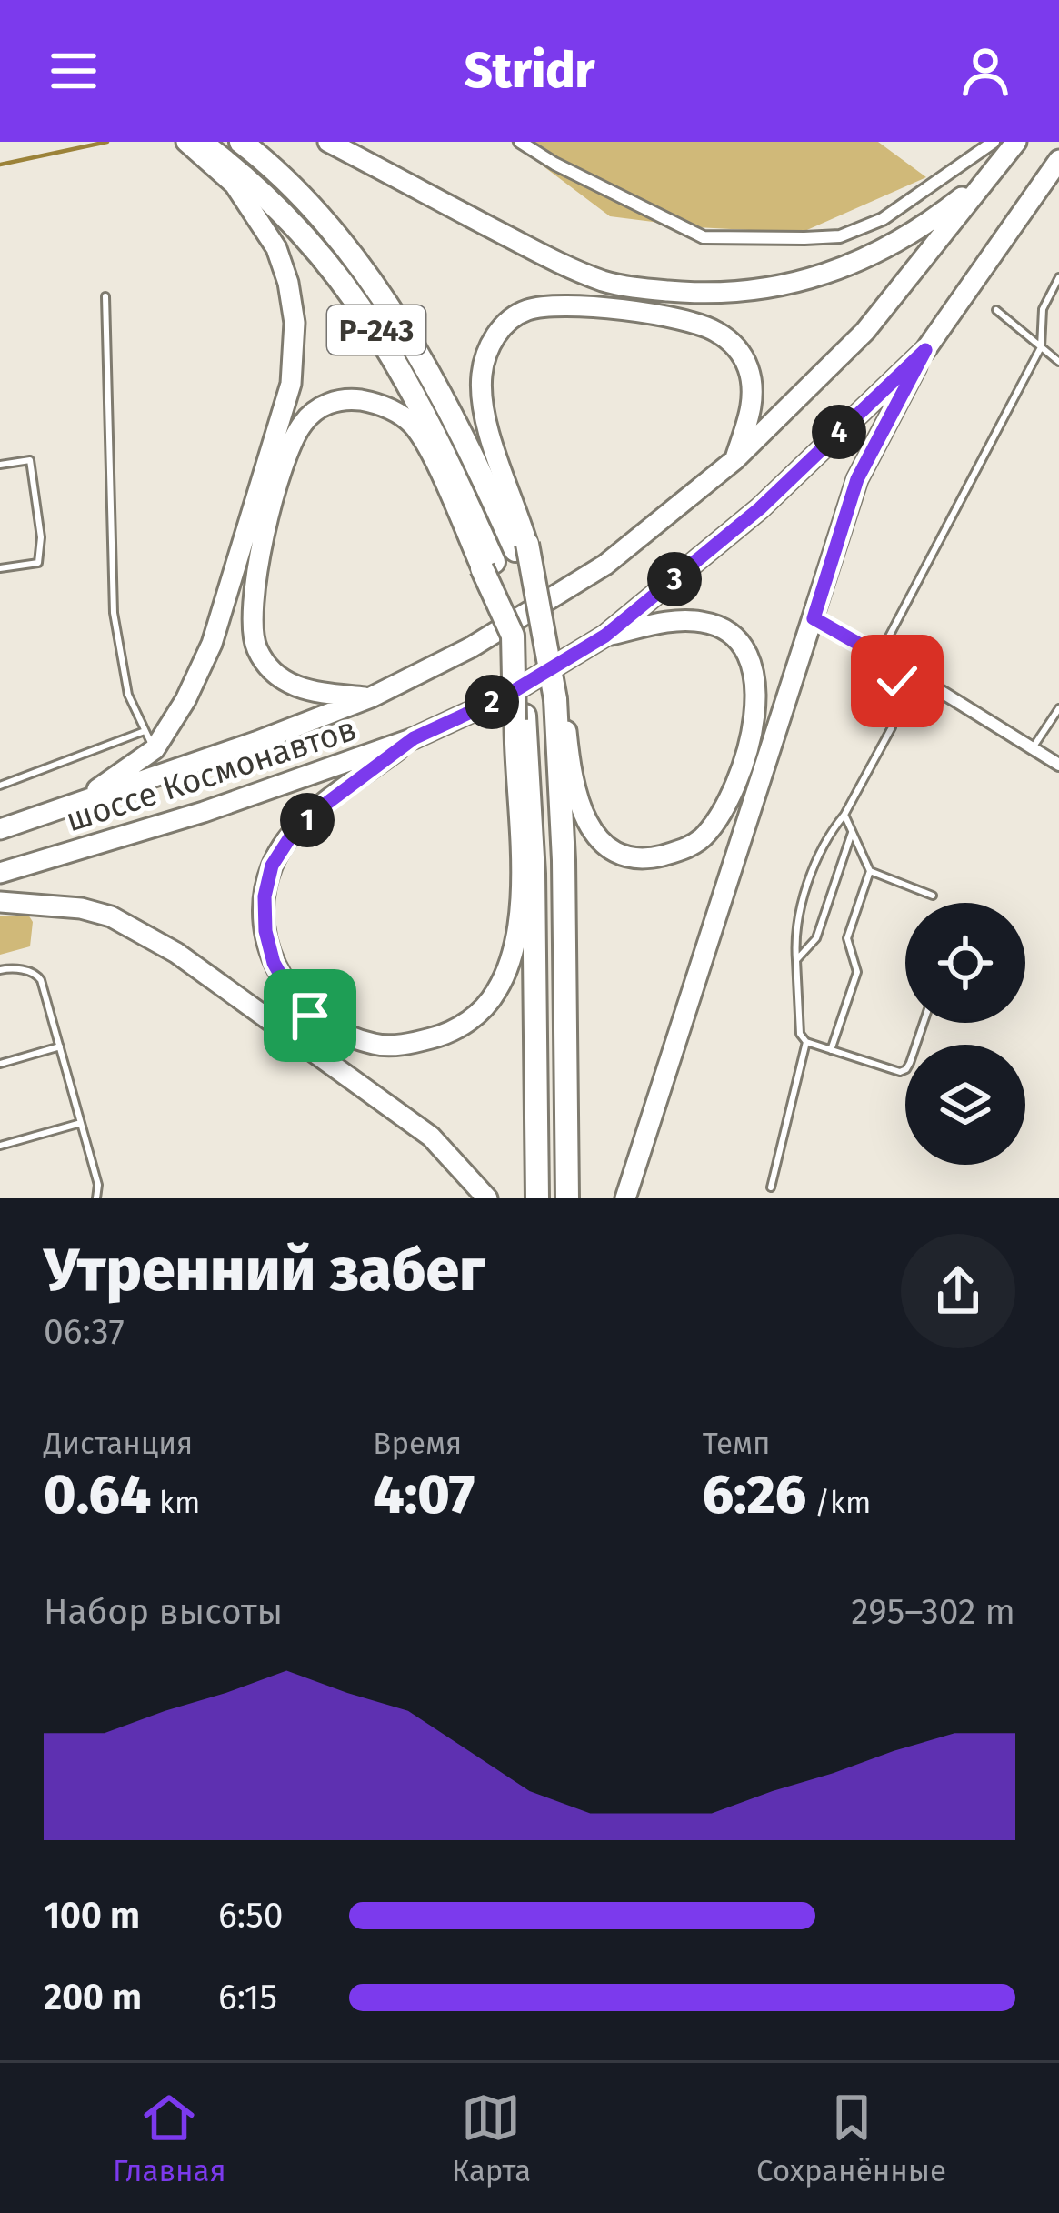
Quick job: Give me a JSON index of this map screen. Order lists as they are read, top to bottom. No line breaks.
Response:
{"streets":{"highway":["Р-243"],"main road":["шоссе Космонавтов"]},"page":{"header":"Stridr","pins":["4","3","2","1"],"heading":["Утренний забег","06:37"],"stats":[["Дистанция","0.64 km"],["Время","4:07"],["Темп","6:26 /km"]],"chart":["Набор высоты","295–302 m"],"list":[{"name":"100 m","note":"6:50"},{"name":"200 m","note":"6:15"}],"tabs":["Главная","Карта","Сохранённые"]}}
